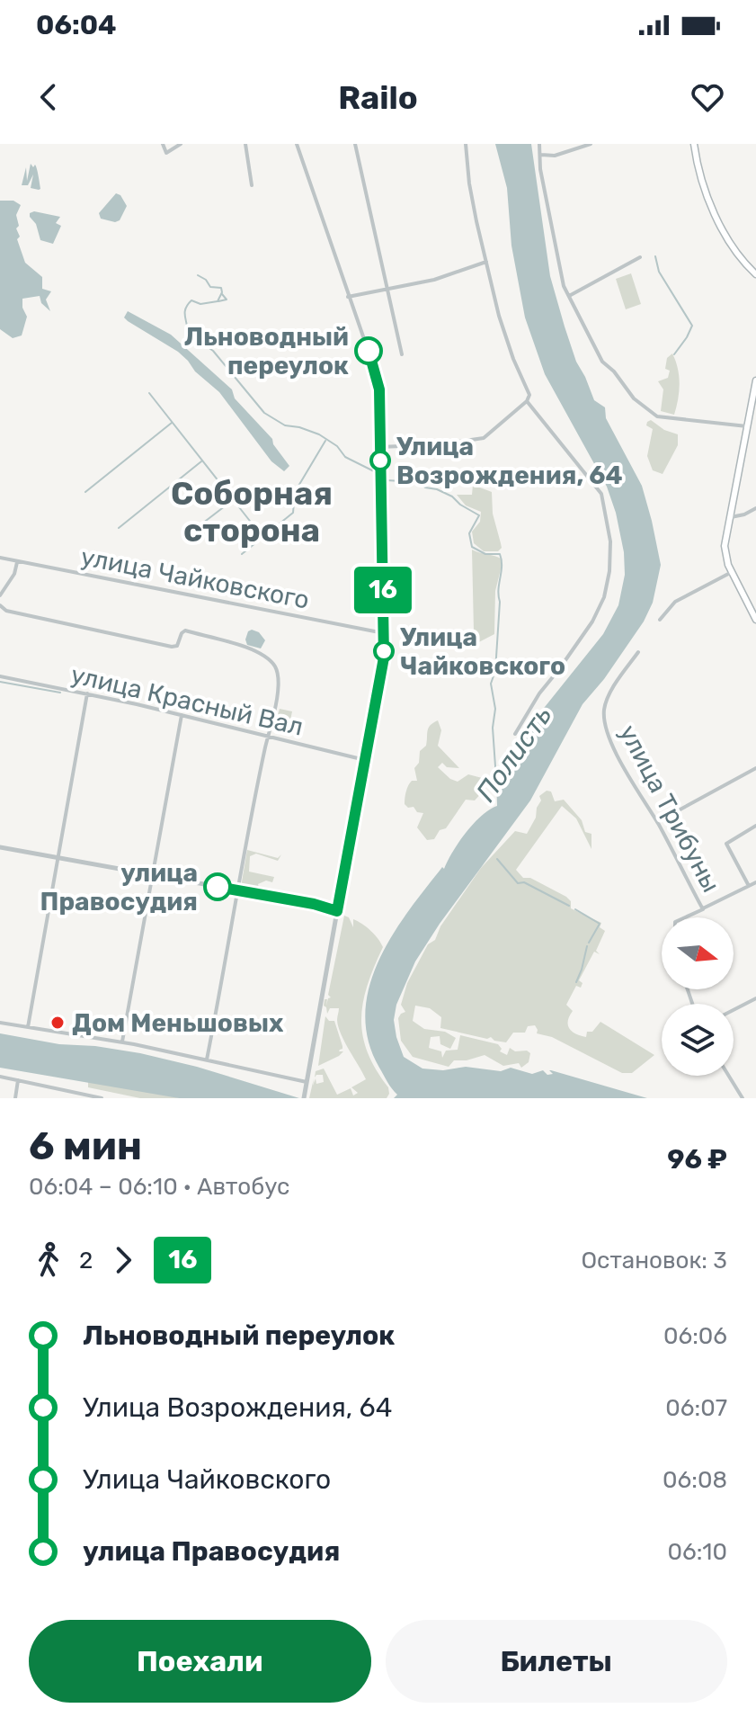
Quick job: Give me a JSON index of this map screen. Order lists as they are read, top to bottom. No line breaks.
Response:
{"streets":{"street":["улица Чайковского","улица Красный Вал","улица Трибуны"]},"districts":["Соборная сторона"],"water":["Полисть"],"places":["Льноводный переулок","Улица Возрождения, 64","Улица Чайковского","улица Правосудия","Дом Меньшовых"],"lines":["bus line 16"],"north":"right","page":{"status":"06:04","header":"Railo","on_map":"16","heading":["6 мин","06:04 – 06:10 · Автобус","96 ₽"],"legs":["2","16","Остановок: 3"],"list":[{"name":"Льноводный переулок","value":"06:06"},{"name":"Улица Возрождения, 64","value":"06:07"},{"name":"Улица Чайковского","value":"06:08"},{"name":"улица Правосудия","value":"06:10"}],"buttons":["Поехали","Билеты"]}}
